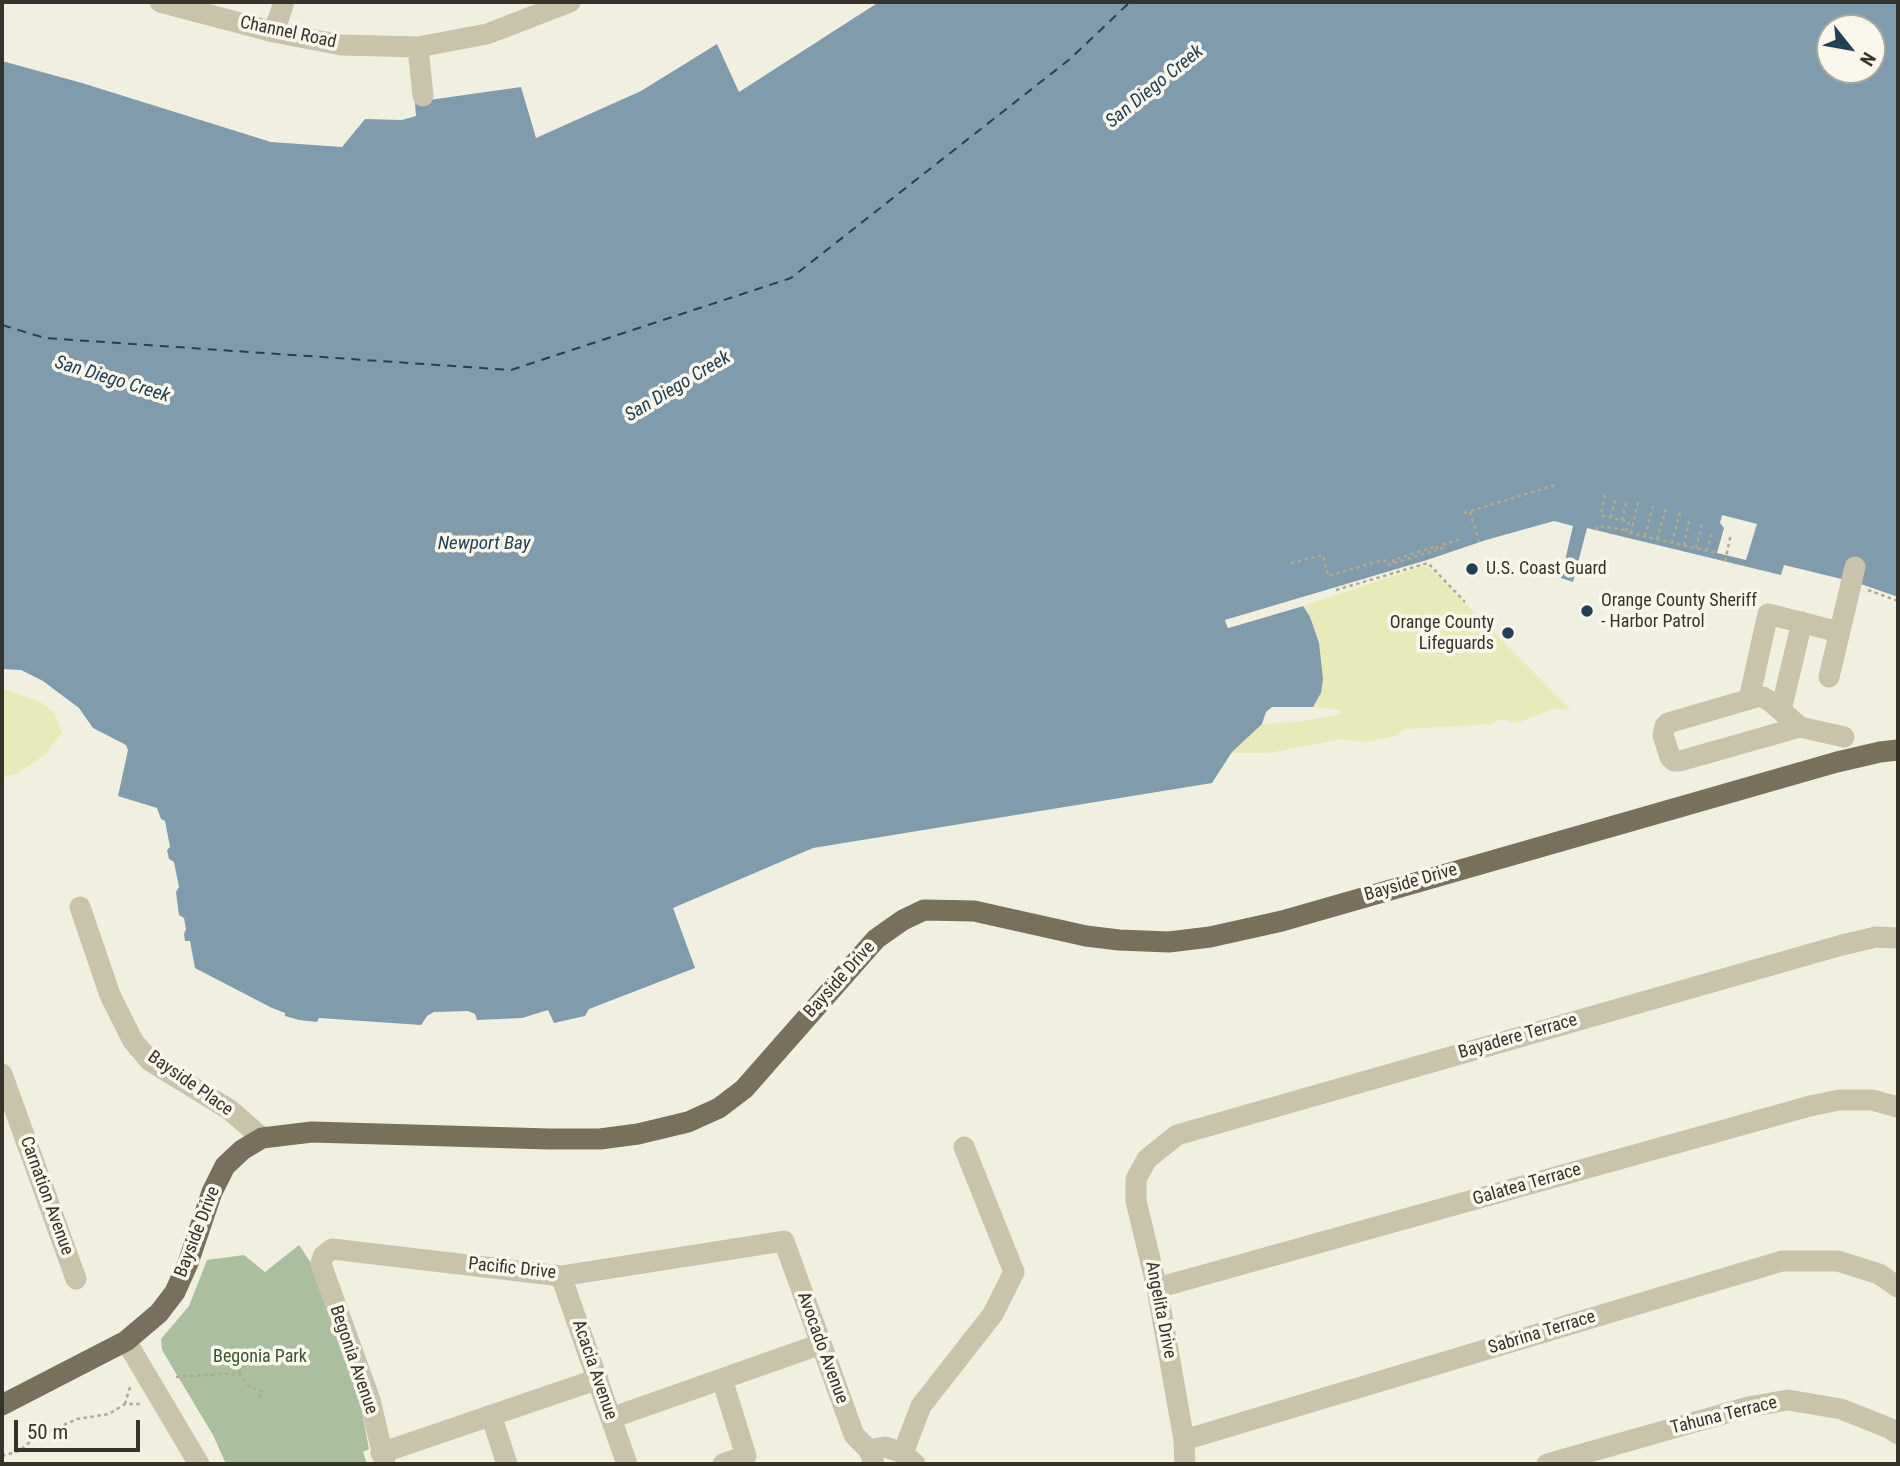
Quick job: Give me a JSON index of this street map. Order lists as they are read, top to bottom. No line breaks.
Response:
{"streets":{"main road":["Bayside Drive"],"street":["Channel Road","Bayadere Terrace","Bayside Place","Galatea Terrace","Carnation Avenue","Pacific Drive","Angelita Drive","Sabrina Terrace","Avocado Avenue","Begonia Avenue","Acacia Avenue","Tahuna Terrace"]},"crossings":[["Bayside Drive","Bayside Place"],["Bayadere Terrace","Angelita Drive"],["Galatea Terrace","Angelita Drive"],["Pacific Drive","Avocado Avenue"],["Pacific Drive","Begonia Avenue"],["Pacific Drive","Acacia Avenue"],["Angelita Drive","Sabrina Terrace"]],"water":["San Diego Creek","Newport Bay"],"parks":["Begonia Park"],"places":["U.S. Coast Guard","Orange County Sheriff - Harbor Patrol","Orange County Lifeguards"],"scale_bar":"50 m","north":"bottom right"}
